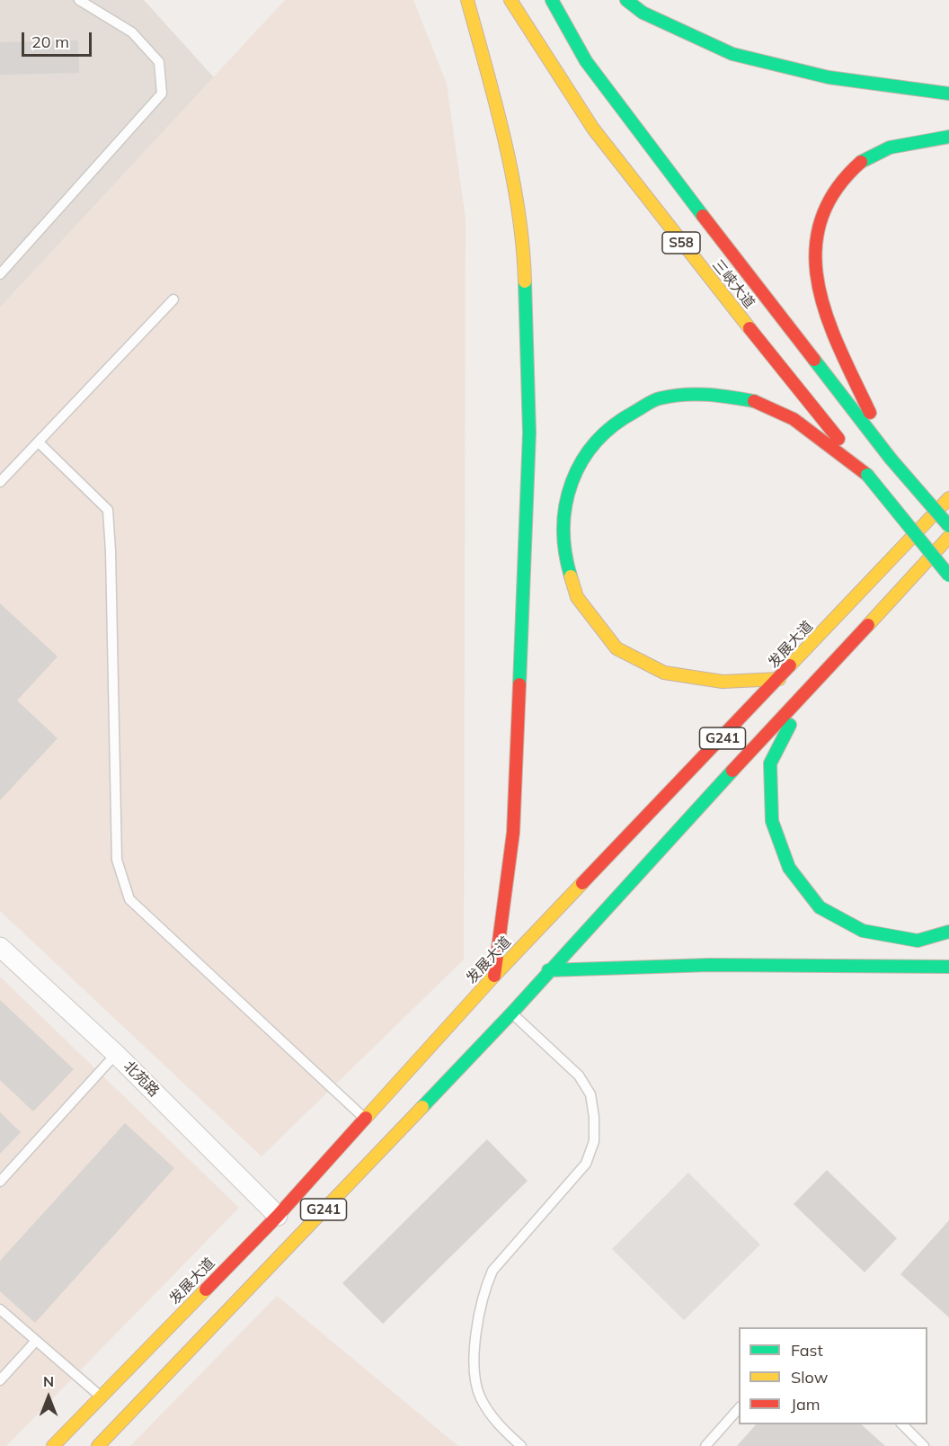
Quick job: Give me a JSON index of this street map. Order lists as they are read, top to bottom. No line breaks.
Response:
{"streets":{"highway":["S58","三峡大道","发展大道","G241"],"street":["北苑路"]},"crossings":[["发展大道","北苑路"]],"legend":["Fast","Slow","Jam"],"scale_bar":"20 m","north":"top"}
